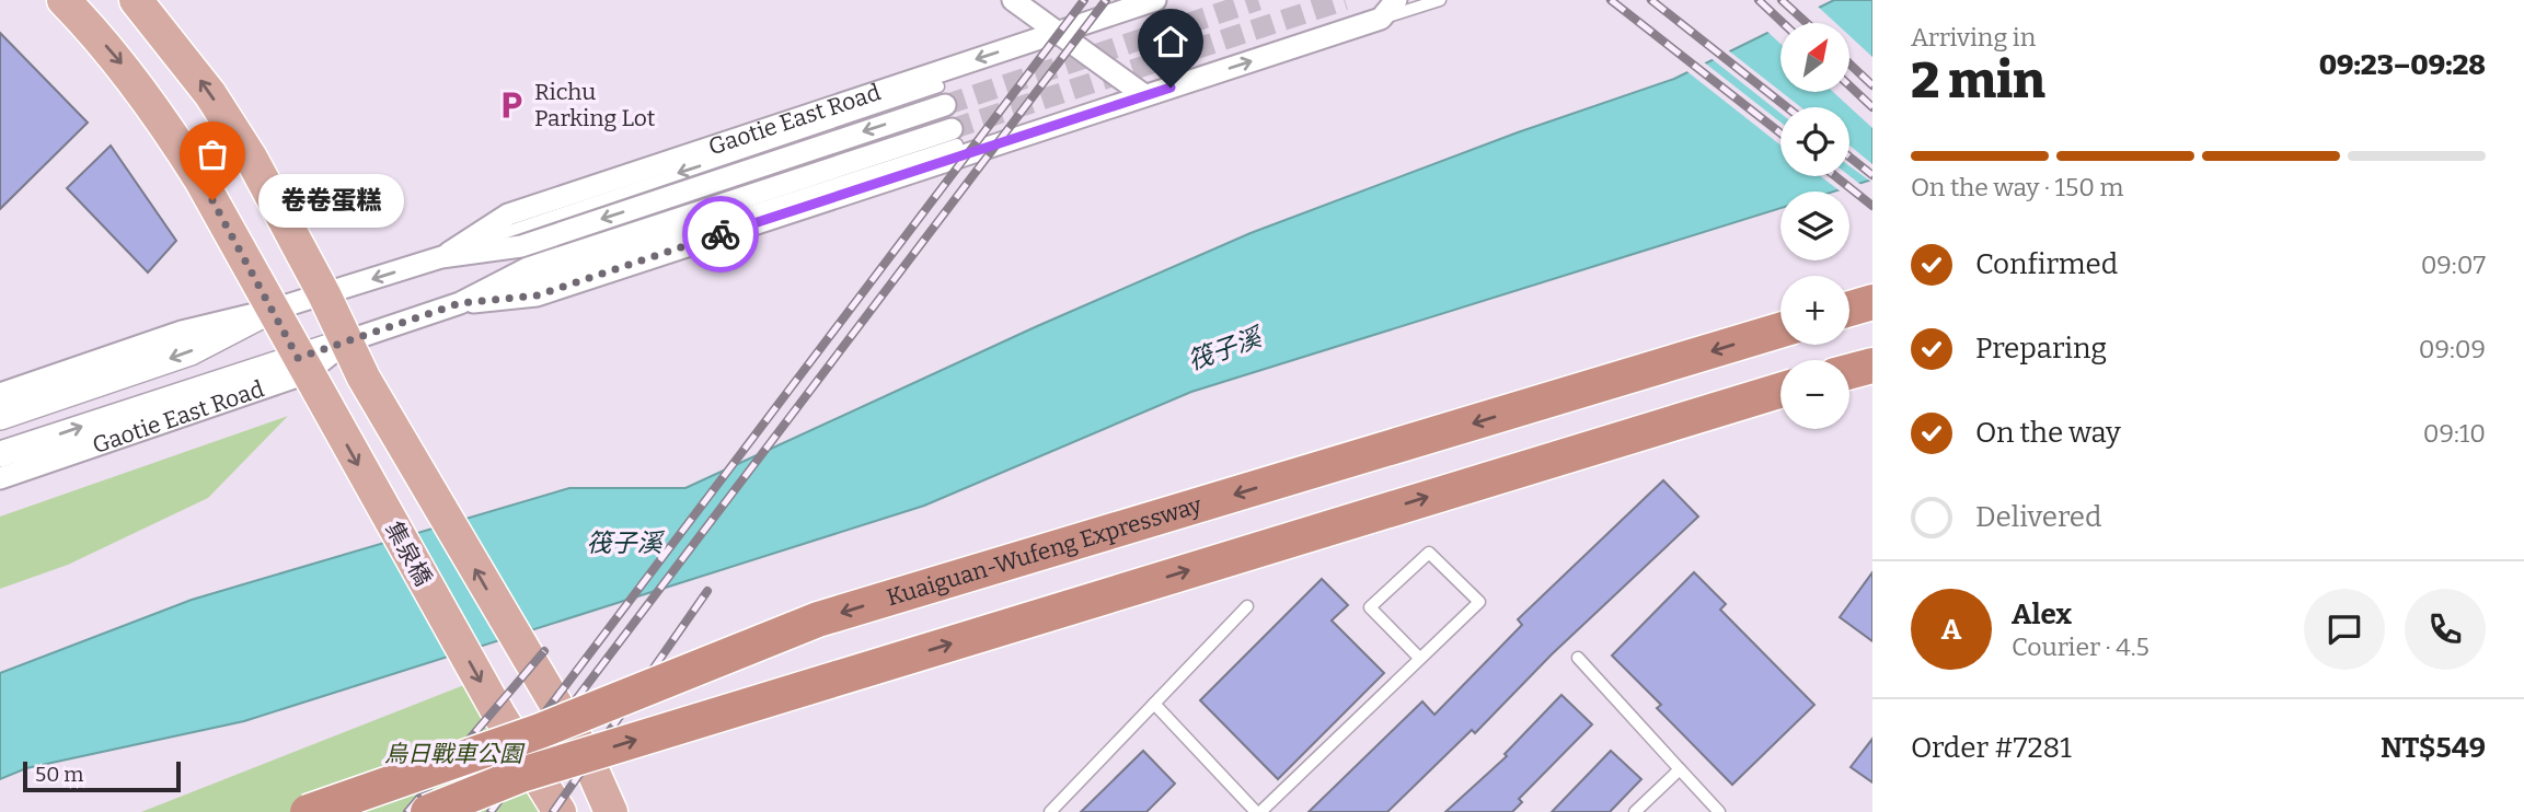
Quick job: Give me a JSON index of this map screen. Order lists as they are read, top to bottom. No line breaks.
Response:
{"streets":{"highway":["Kuaiguan-Wufeng Expressway"],"main road":["集泉橋"],"street":["Gaotie East Road"]},"crossings":[["Gaotie East Road","集泉橋"]],"water":["筏子溪"],"parks":["烏日戰車公園"],"places":{"parking":["Richu Parking Lot"],"other":["卷卷蛋糕"]},"scale_bar":"50 m","north":"top right","page":{"heading":["2 min","Arriving in","09:23–09:28"],"panel":["Alex","Courier · 4.5","Order #7281","NT$549"],"map_buttons":["+","−"],"bar":"On the way · 150 m","bubble":"卷卷蛋糕","list":[["Confirmed","09:07"],["Preparing","09:09"],["On the way","09:10"],"Delivered"],"round":"A","scale":"50 m"}}
